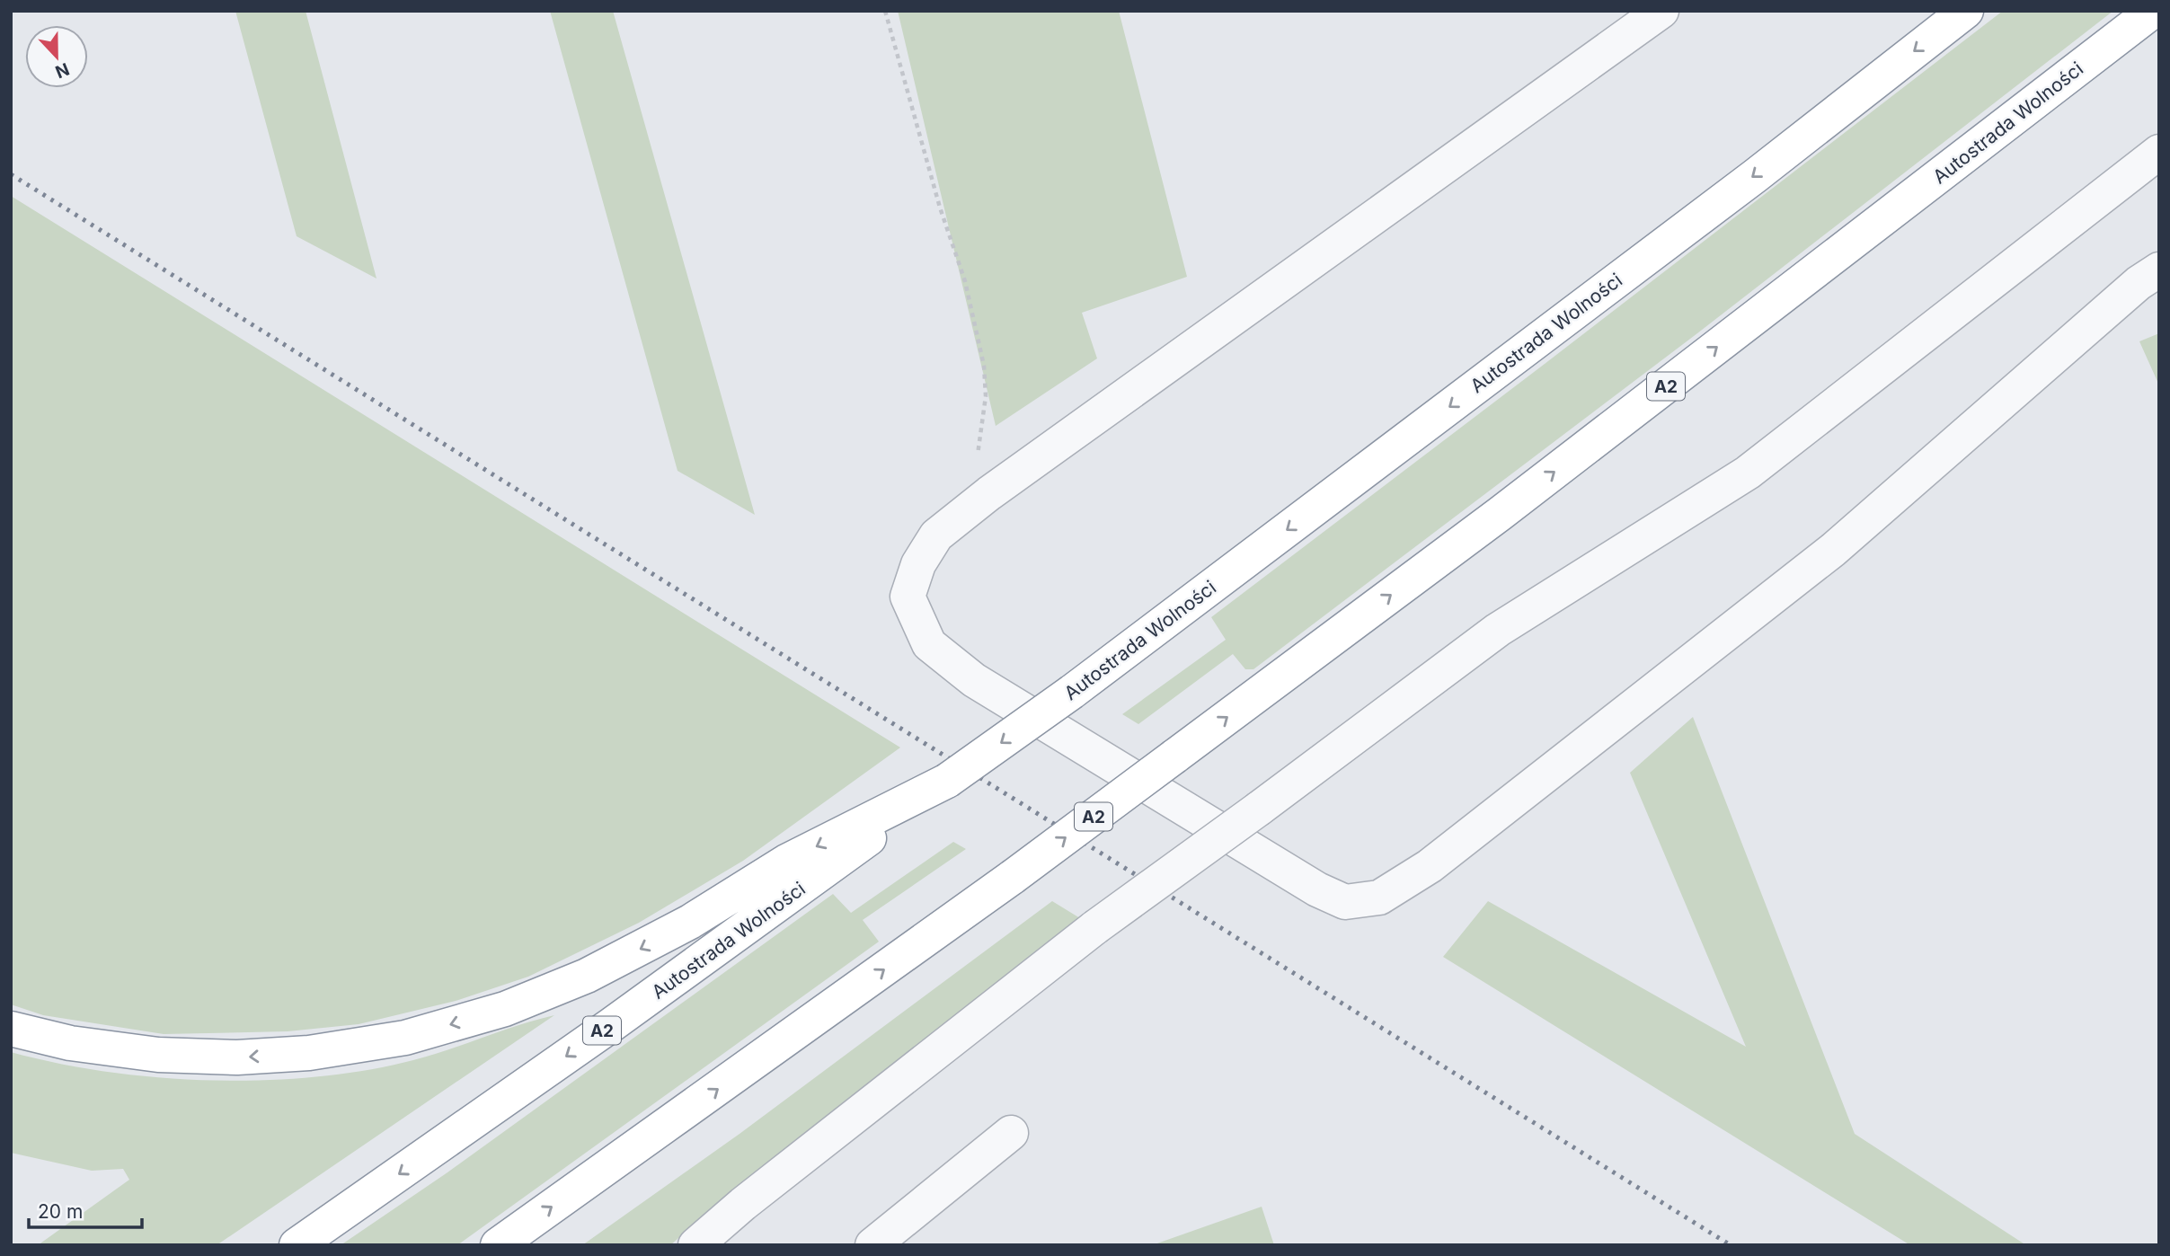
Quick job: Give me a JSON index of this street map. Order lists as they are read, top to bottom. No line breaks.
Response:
{"streets":{"highway":["Autostrada Wolności","A2"]},"scale_bar":"20 m","north":"bottom"}
